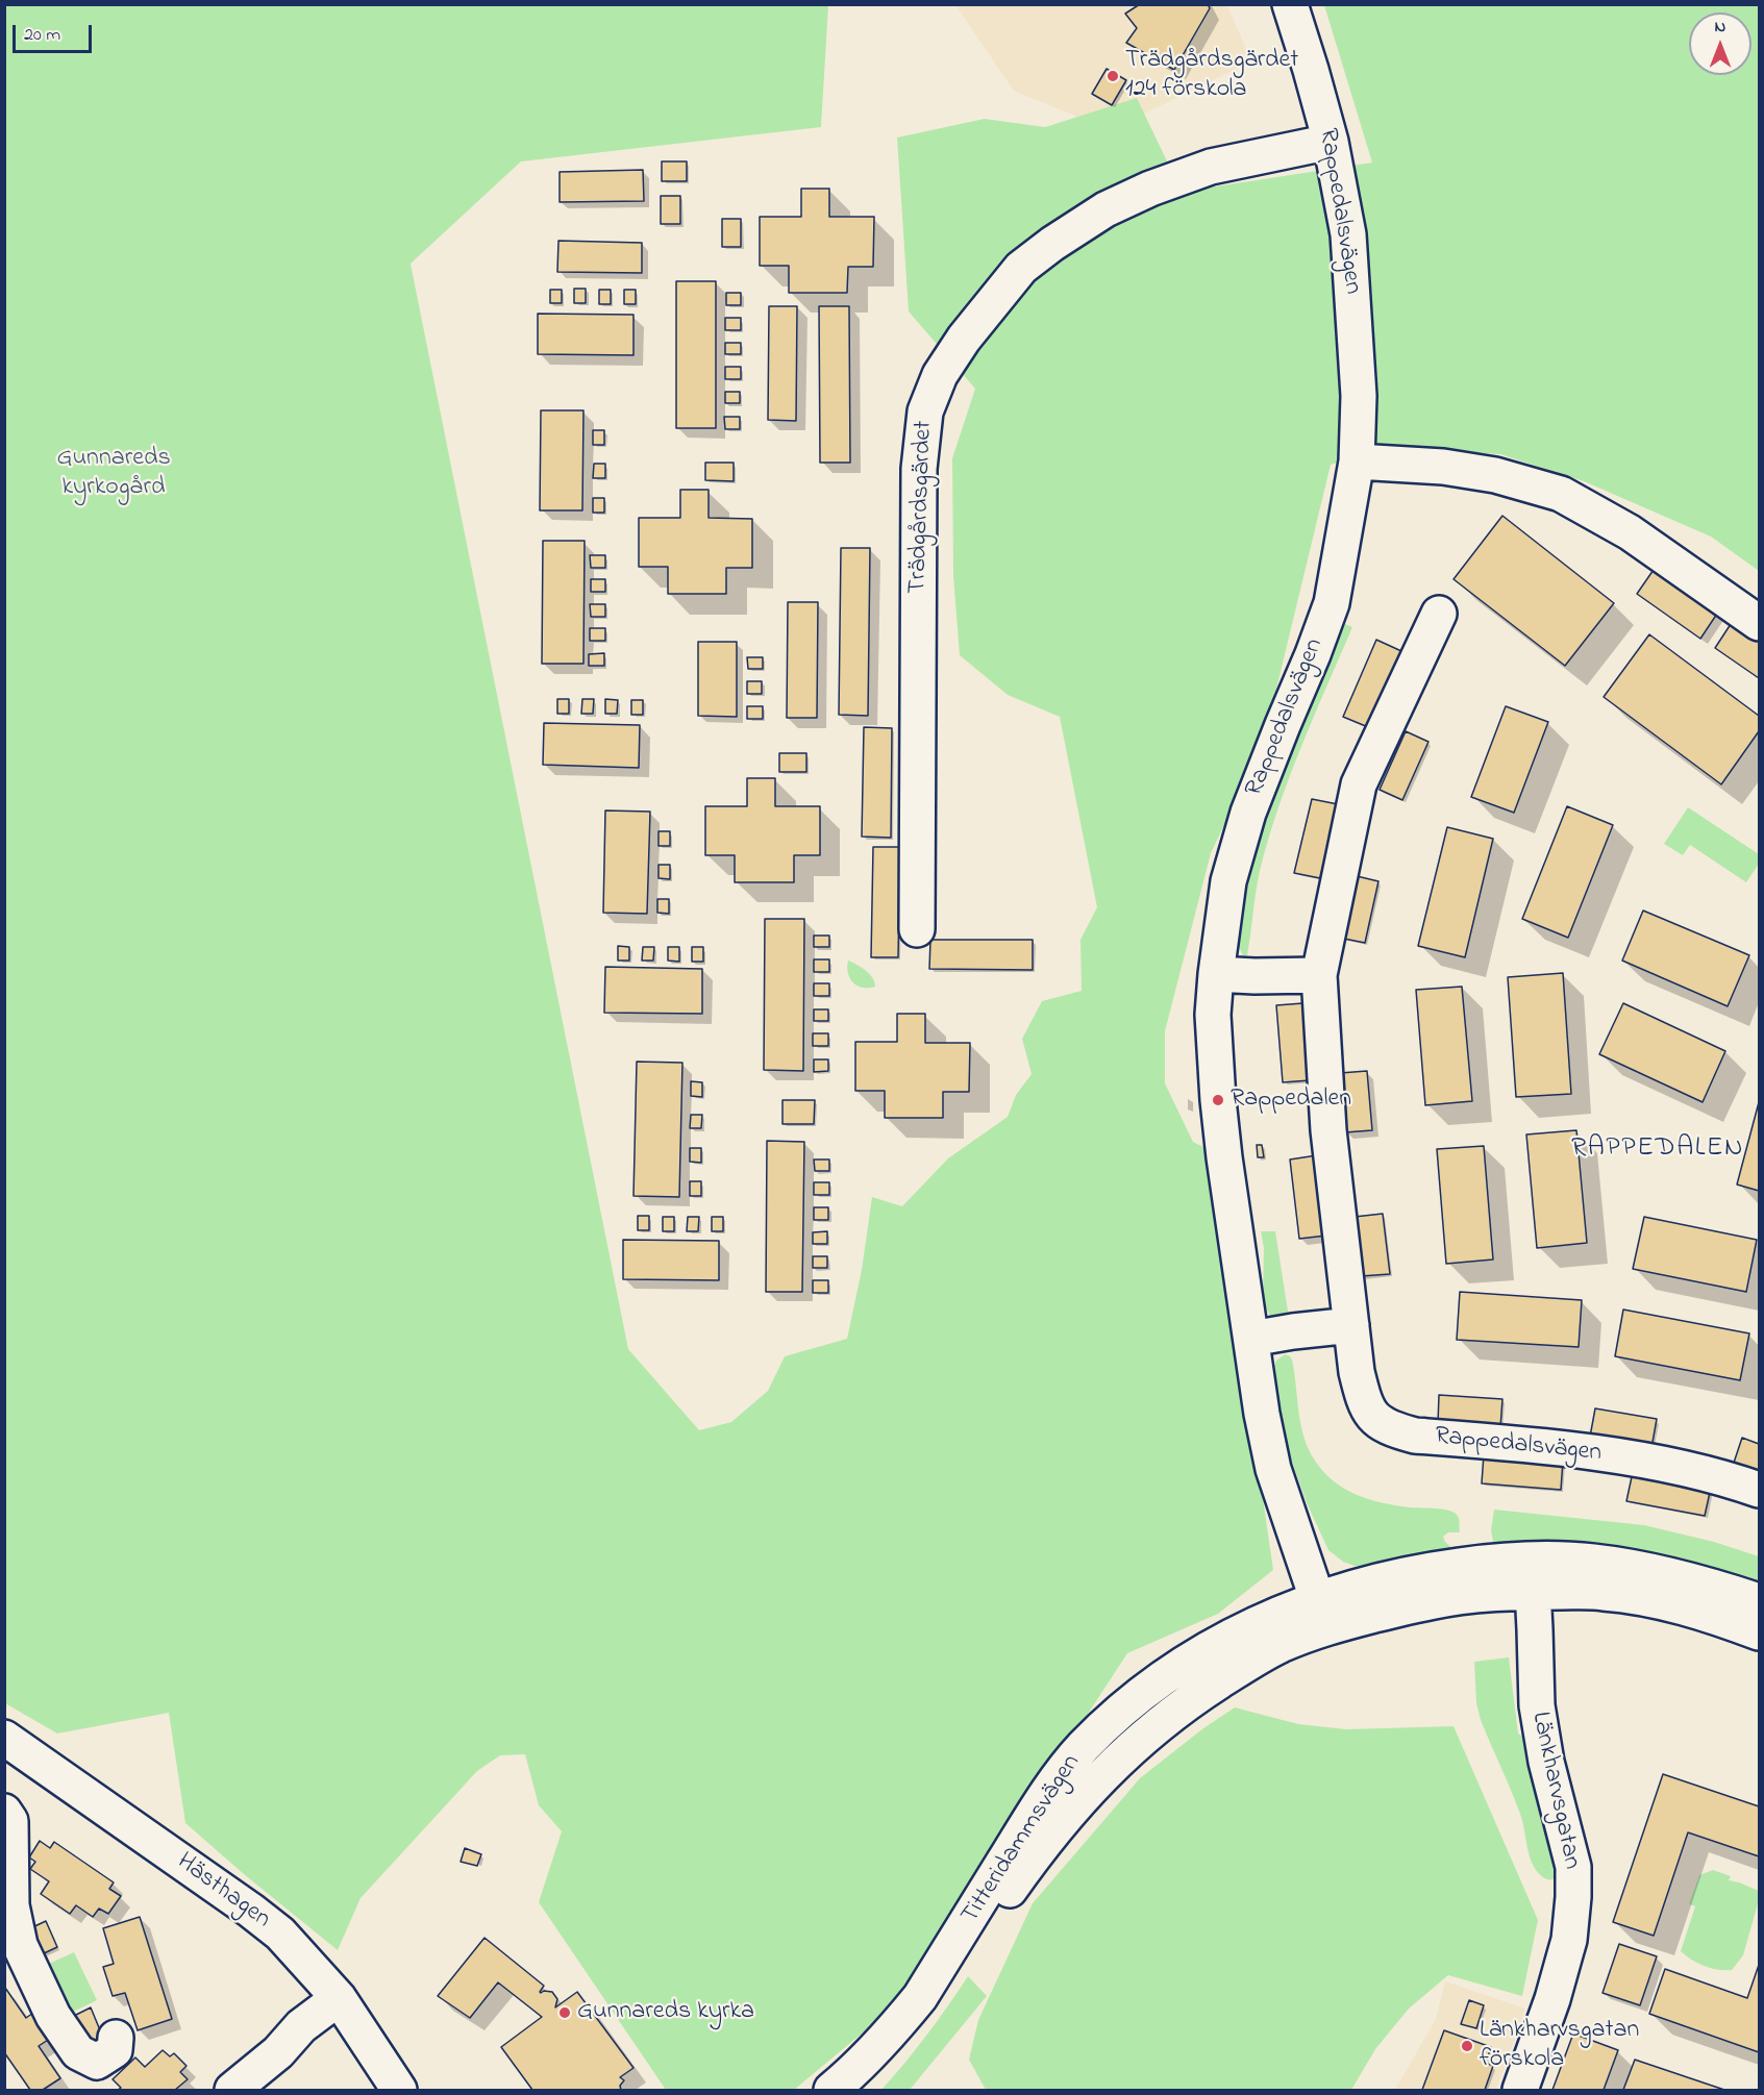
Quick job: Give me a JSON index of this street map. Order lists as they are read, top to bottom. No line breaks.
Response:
{"streets":{"street":["Rappedalsvägen","Trädgårdsgärdet","Länkharvsgatan","Titteridammsvägen","Hästhagen"]},"crossings":[["Rappedalsvägen","Trädgårdsgärdet"],["Rappedalsvägen","Titteridammsvägen"],["Länkharvsgatan","Titteridammsvägen"]],"districts":["RAPPEDALEN"],"parks":["Gunnareds kyrkogård"],"places":["Trädgårdsgärdet 124 förskola","Rappedalen","Gunnareds kyrka","Länkharvsgatan förskola"],"scale_bar":"20 m","north":"top"}
